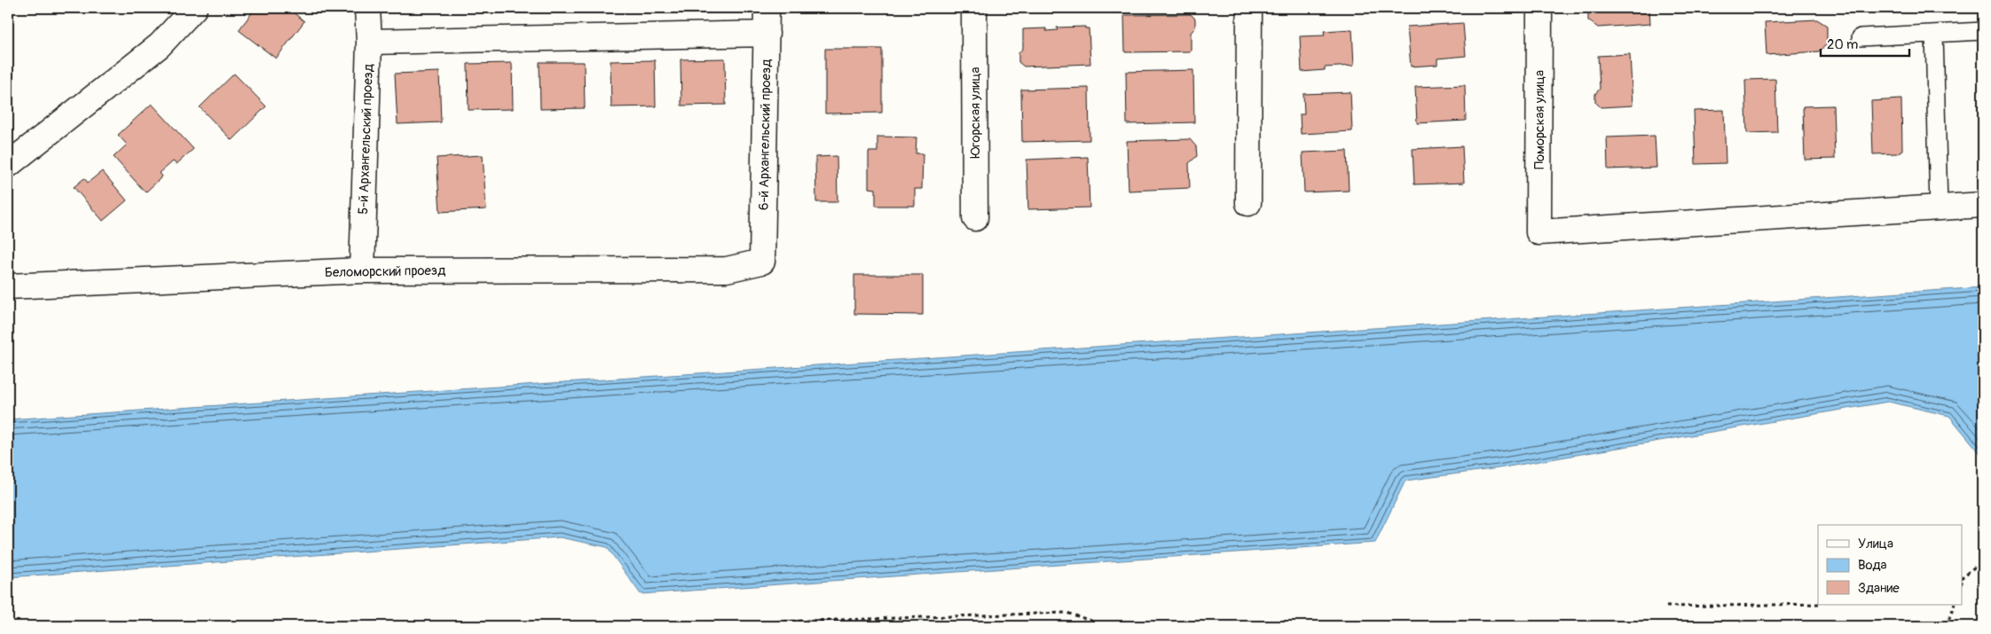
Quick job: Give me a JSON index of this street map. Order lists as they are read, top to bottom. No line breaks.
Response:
{"streets":{"street":["Югорская улица","Поморская улица","6-й Архангельский проезд","5-й Архангельский проезд","Беломорский проезд"]},"crossings":[["6-й Архангельский проезд","Беломорский проезд"],["5-й Архангельский проезд","Беломорский проезд"]],"legend":["Улица","Вода","Здание"],"scale_bar":"20 m"}
